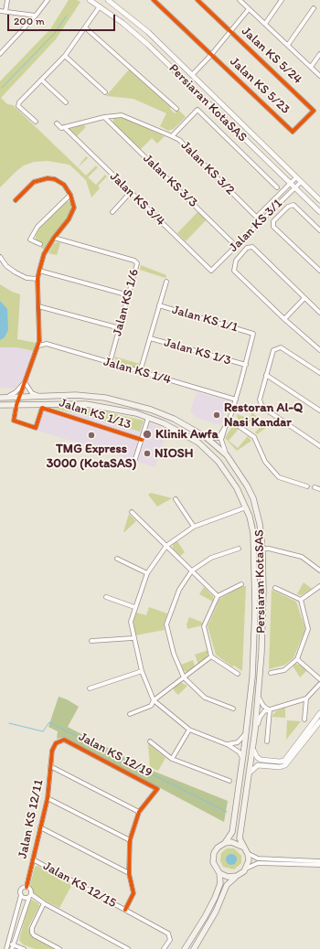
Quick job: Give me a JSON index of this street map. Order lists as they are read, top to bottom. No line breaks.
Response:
{"streets":{"main road":["Persiaran KotaSAS"],"street":["Jalan KS 5/24","Jalan KS 5/23","Jalan KS 3/2","Jalan KS 3/3","Jalan KS 3/4","Jalan KS 3/1","Jalan KS 1/6","Jalan KS 1/1","Jalan KS 1/3","Jalan KS 1/4","Jalan KS 1/13","Jalan KS 12/19","Jalan KS 12/11","Jalan KS 12/15"]},"crossings":[["Jalan KS 5/24","Jalan KS 5/23"],["Persiaran KotaSAS","Jalan KS 3/1"],["Persiaran KotaSAS","Jalan KS 1/13"],["Jalan KS 3/2","Jalan KS 3/3"],["Jalan KS 3/2","Jalan KS 3/4"],["Jalan KS 3/2","Jalan KS 3/1"],["Jalan KS 3/3","Jalan KS 3/1"],["Jalan KS 3/4","Jalan KS 3/1"],["Jalan KS 1/6","Jalan KS 1/4"],["Jalan KS 1/1","Jalan KS 1/3"],["Jalan KS 12/19","Jalan KS 12/11"],["Jalan KS 12/11","Jalan KS 12/15"]],"places":["Restoran Al-Q Nasi Kandar","Klinik Awfa","TMG Express 3000 (KotaSAS)","NIOSH"],"scale_bar":"200 m"}
